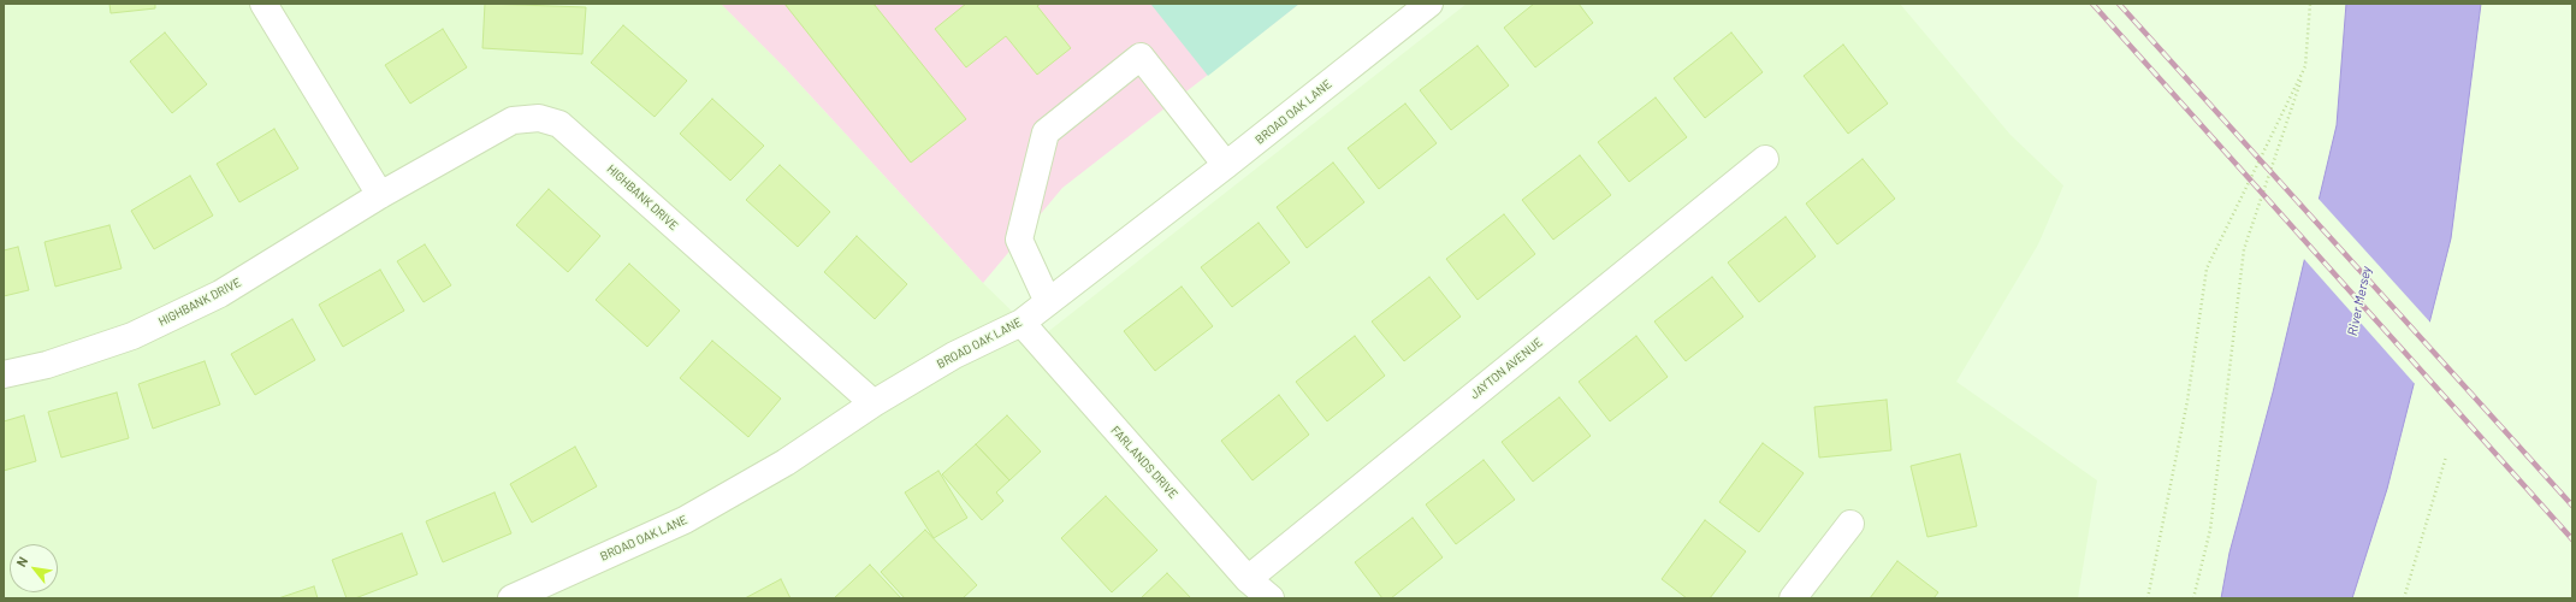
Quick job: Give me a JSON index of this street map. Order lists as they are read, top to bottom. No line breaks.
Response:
{"streets":{"street":["BROAD OAK LANE","HIGHBANK DRIVE","JAYTON AVENUE","FARLANDS DRIVE"]},"crossings":[["BROAD OAK LANE","HIGHBANK DRIVE"],["BROAD OAK LANE","FARLANDS DRIVE"],["JAYTON AVENUE","FARLANDS DRIVE"]],"water":["River Mersey"],"north":"top left"}
